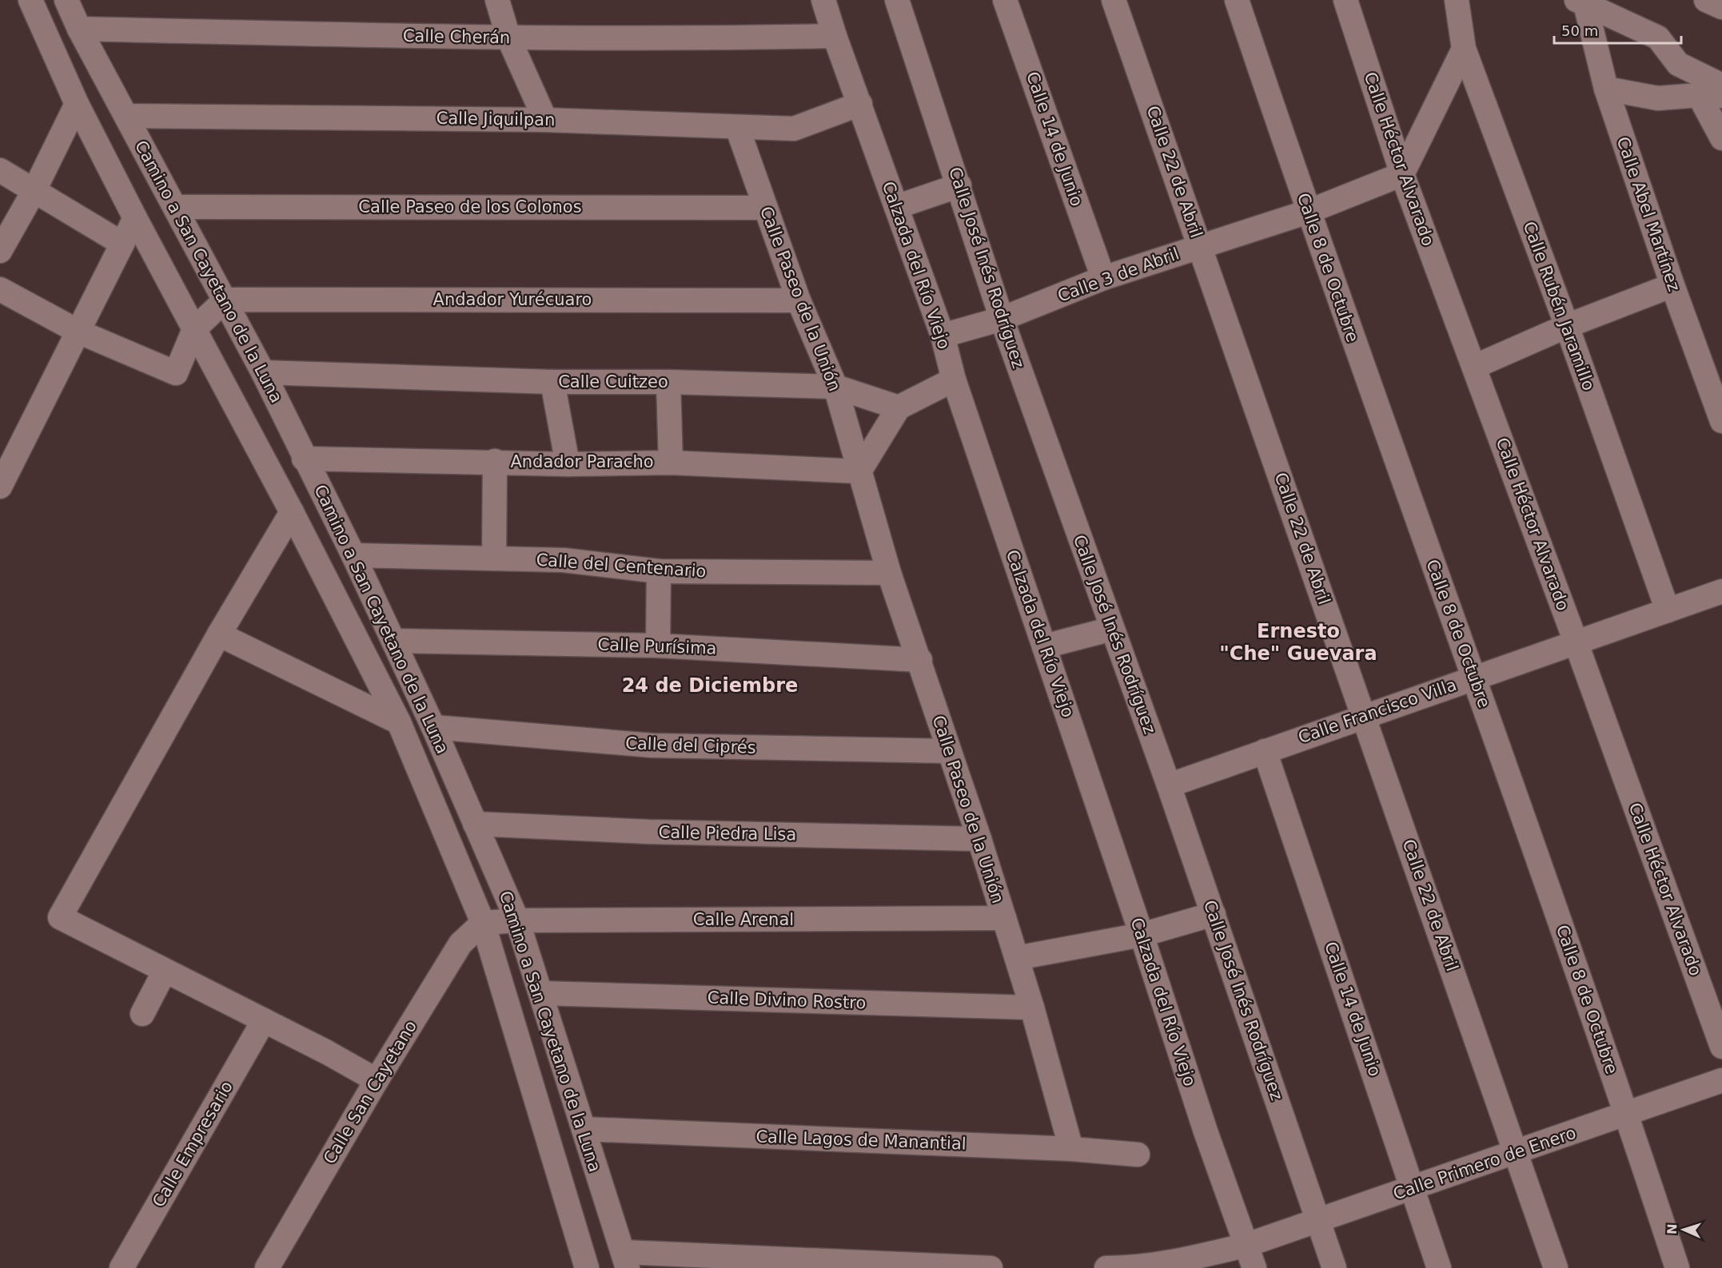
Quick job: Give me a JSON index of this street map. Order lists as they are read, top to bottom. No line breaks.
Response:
{"streets":{"street":["Calle Cherán","Calle Jiquilpan","Calle 14 de Junio","Calle Héctor Alvarado","Calle 22 de Abril","Calle Paseo de los Colonos","Calle Abel Martínez","Calzada del Río Viejo","Calle José Inés Rodríguez","Calle 8 de Octubre","Camino a San Cayetano de la Luna","Calle 3 de Abril","Calle Paseo de la Unión","Andador Yurécuaro","Calle Rubén Jaramillo","Calle Cuitzeo","Andador Paracho","Calle del Centenario","Calle Purísima","Calle Francisco Villa","Calle del Ciprés","Calle Piedra Lisa","Calle Arenal","Calle Divino Rostro","Calle San Cayetano","Calle Lagos de Manantial","Calle Empresario","Calle Primero de Enero"]},"crossings":[["Calle Cherán","Calzada del Río Viejo"],["Calle Cherán","Camino a San Cayetano de la Luna"],["Calle Jiquilpan","Calzada del Río Viejo"],["Calle Jiquilpan","Camino a San Cayetano de la Luna"],["Calle Jiquilpan","Calle Paseo de la Unión"],["Calle 14 de Junio","Calle 3 de Abril"],["Calle 14 de Junio","Calle Francisco Villa"],["Calle 14 de Junio","Calle Primero de Enero"],["Calle Héctor Alvarado","Calle 3 de Abril"],["Calle Héctor Alvarado","Calle Francisco Villa"],["Calle 22 de Abril","Calle 3 de Abril"],["Calle 22 de Abril","Calle Francisco Villa"],["Calle 22 de Abril","Calle Primero de Enero"],["Calle Paseo de los Colonos","Camino a San Cayetano de la Luna"],["Calle Paseo de los Colonos","Calle Paseo de la Unión"],["Calzada del Río Viejo","Calle 3 de Abril"],["Calzada del Río Viejo","Calle Primero de Enero"],["Calle José Inés Rodríguez","Calle 3 de Abril"],["Calle José Inés Rodríguez","Calle Francisco Villa"],["Calle José Inés Rodríguez","Calle Primero de Enero"],["Calle 8 de Octubre","Calle 3 de Abril"],["Calle 8 de Octubre","Calle Francisco Villa"],["Calle 8 de Octubre","Calle Primero de Enero"],["Camino a San Cayetano de la Luna","Andador Yurécuaro"],["Camino a San Cayetano de la Luna","Calle Cuitzeo"],["Camino a San Cayetano de la Luna","Andador Paracho"],["Camino a San Cayetano de la Luna","Calle del Centenario"],["Camino a San Cayetano de la Luna","Calle Purísima"],["Camino a San Cayetano de la Luna","Calle del Ciprés"],["Camino a San Cayetano de la Luna","Calle Piedra Lisa"],["Camino a San Cayetano de la Luna","Calle Arenal"],["Camino a San Cayetano de la Luna","Calle Divino Rostro"],["Camino a San Cayetano de la Luna","Calle San Cayetano"],["Camino a San Cayetano de la Luna","Calle Lagos de Manantial"],["Calle Paseo de la Unión","Andador Yurécuaro"],["Calle Paseo de la Unión","Calle Cuitzeo"],["Calle Paseo de la Unión","Andador Paracho"],["Calle Paseo de la Unión","Calle del Centenario"],["Calle Paseo de la Unión","Calle Purísima"],["Calle Paseo de la Unión","Calle del Ciprés"],["Calle Paseo de la Unión","Calle Piedra Lisa"],["Calle Paseo de la Unión","Calle Arenal"],["Calle Paseo de la Unión","Calle Divino Rostro"],["Calle Paseo de la Unión","Calle Lagos de Manantial"],["Calle Rubén Jaramillo","Calle Francisco Villa"],["Calle Arenal","Calle San Cayetano"]],"districts":["Ernesto \"Che\" Guevara","24 de Diciembre"],"scale_bar":"50 m","north":"left"}
